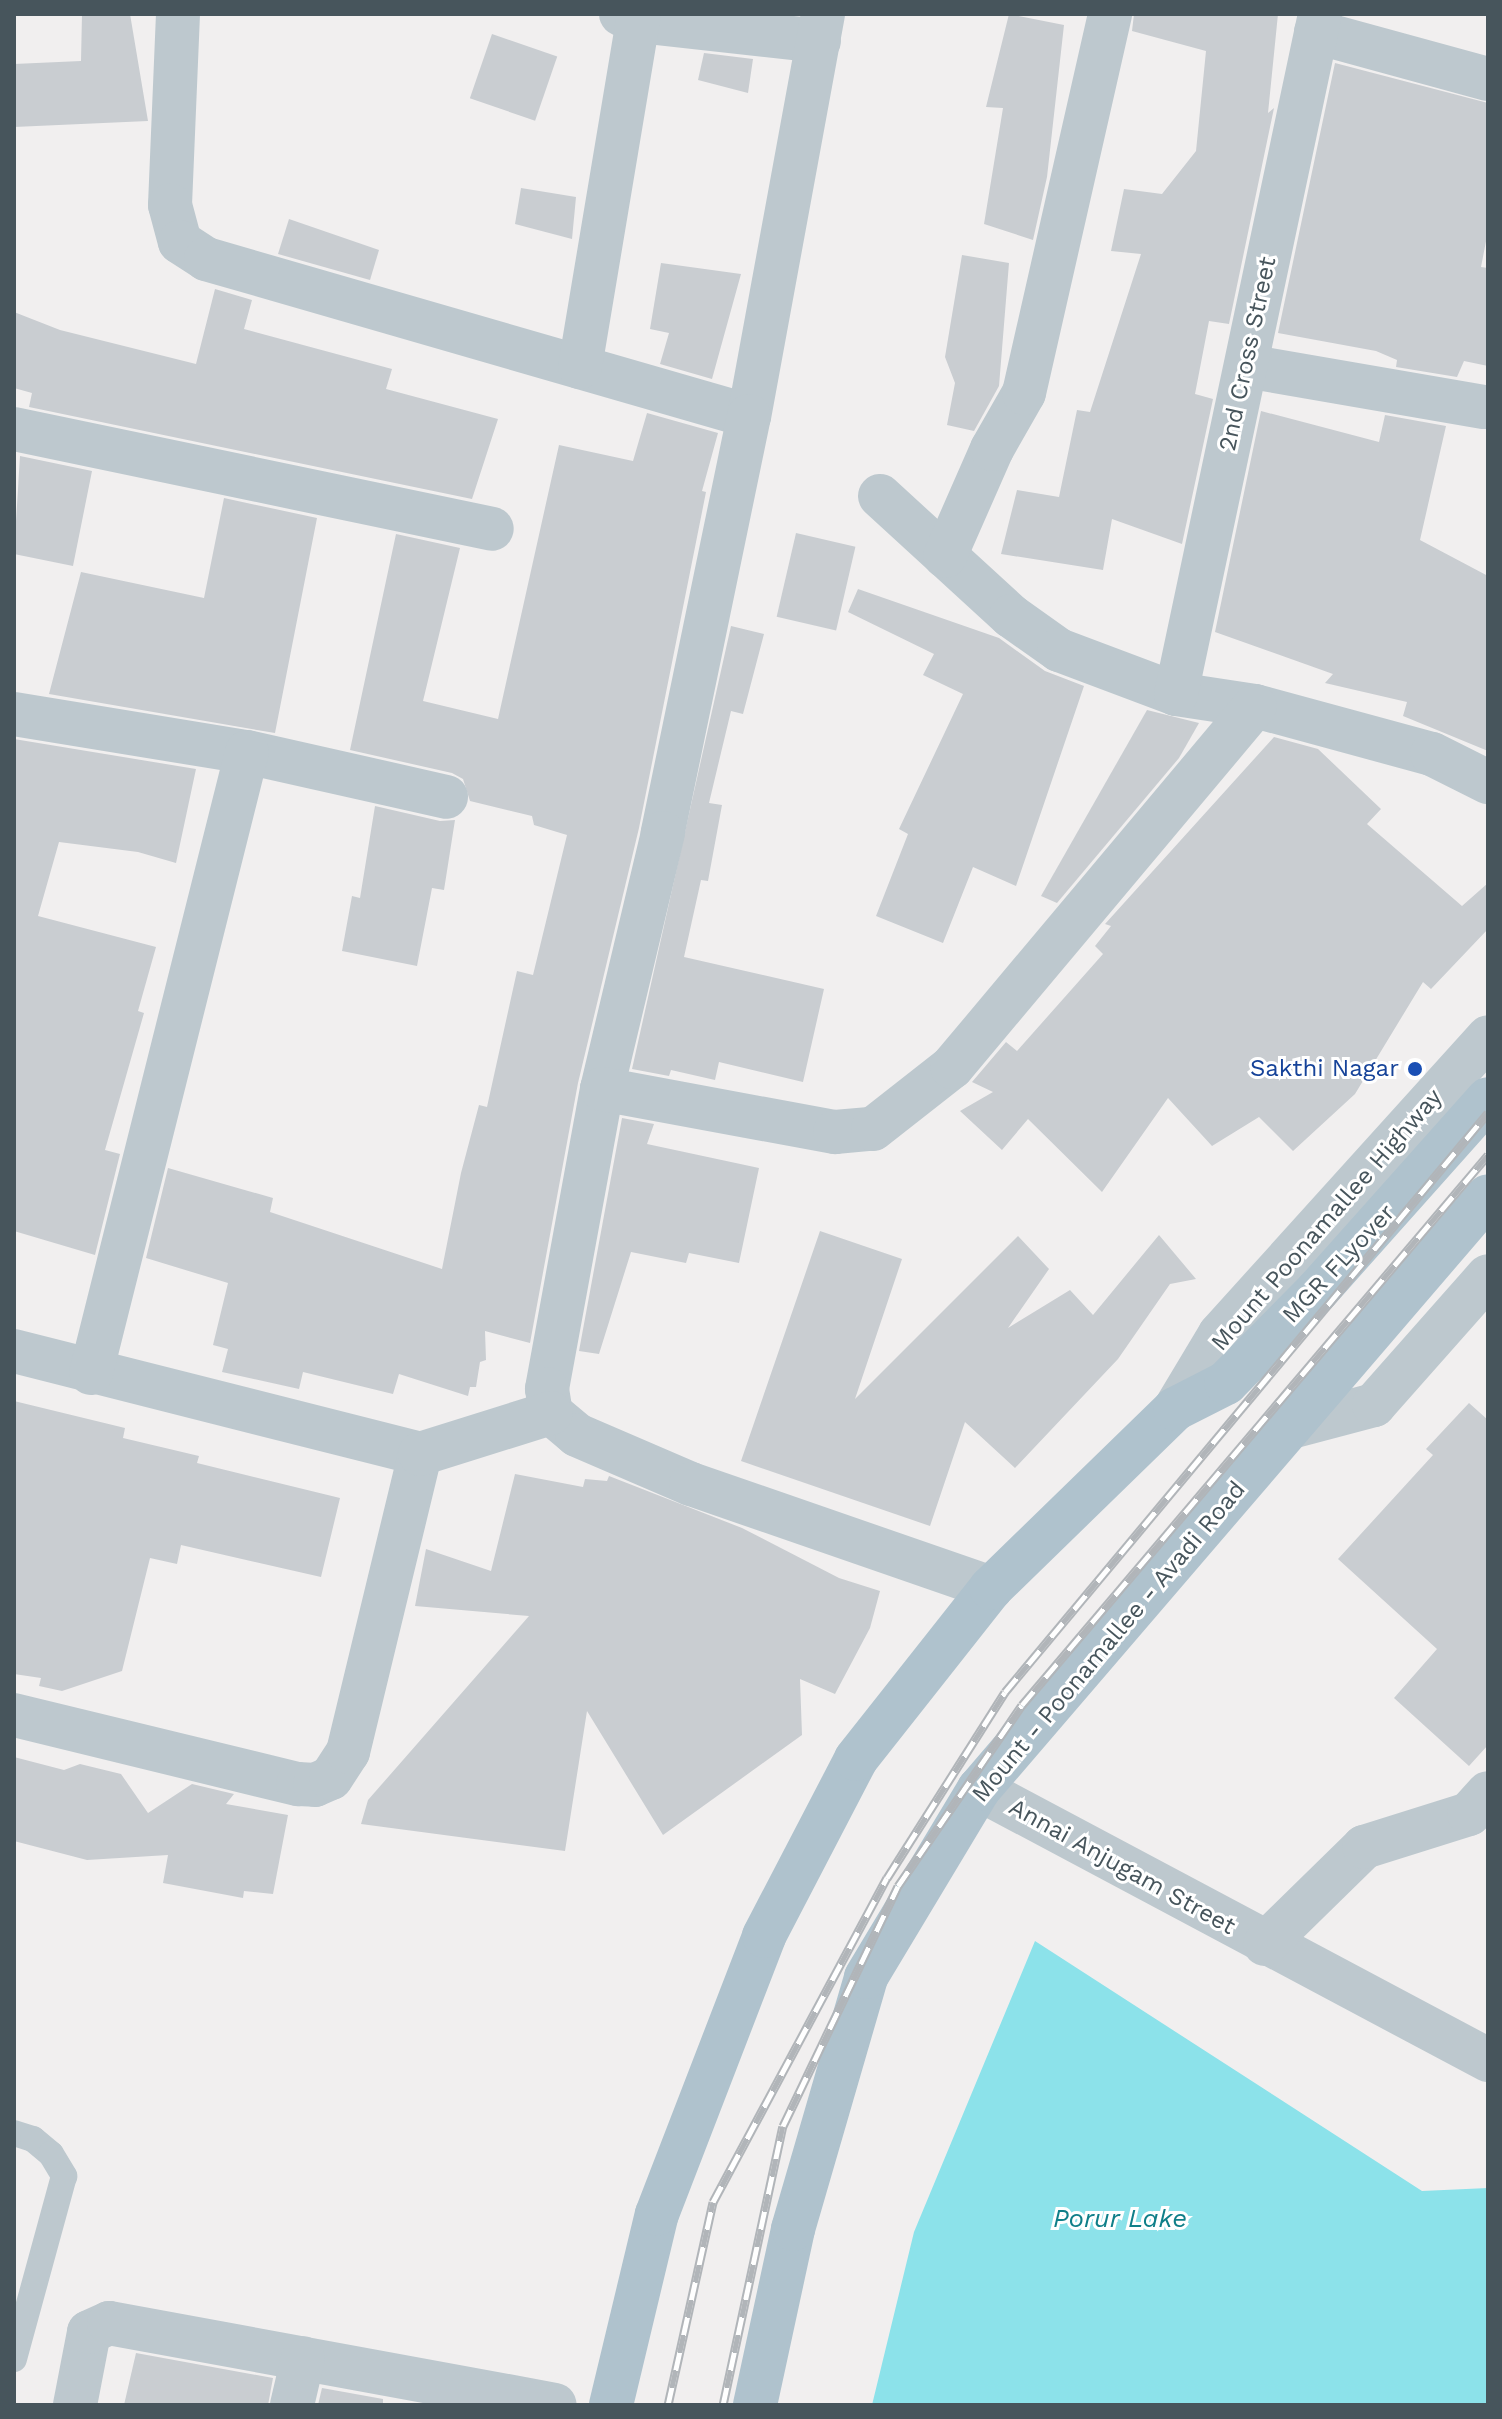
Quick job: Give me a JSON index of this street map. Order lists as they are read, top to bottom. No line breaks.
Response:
{"streets":{"main road":["MGR FLyover","Mount - Poonamallee - Avadi Road"],"street":["2nd Cross Street","Mount Poonamallee Highway","Annai Anjugam Street"]},"crossings":[["Mount Poonamallee Highway","MGR FLyover"],["Mount - Poonamallee - Avadi Road","Annai Anjugam Street"]],"water":["Porur Lake"],"places":["Sakthi Nagar"]}
